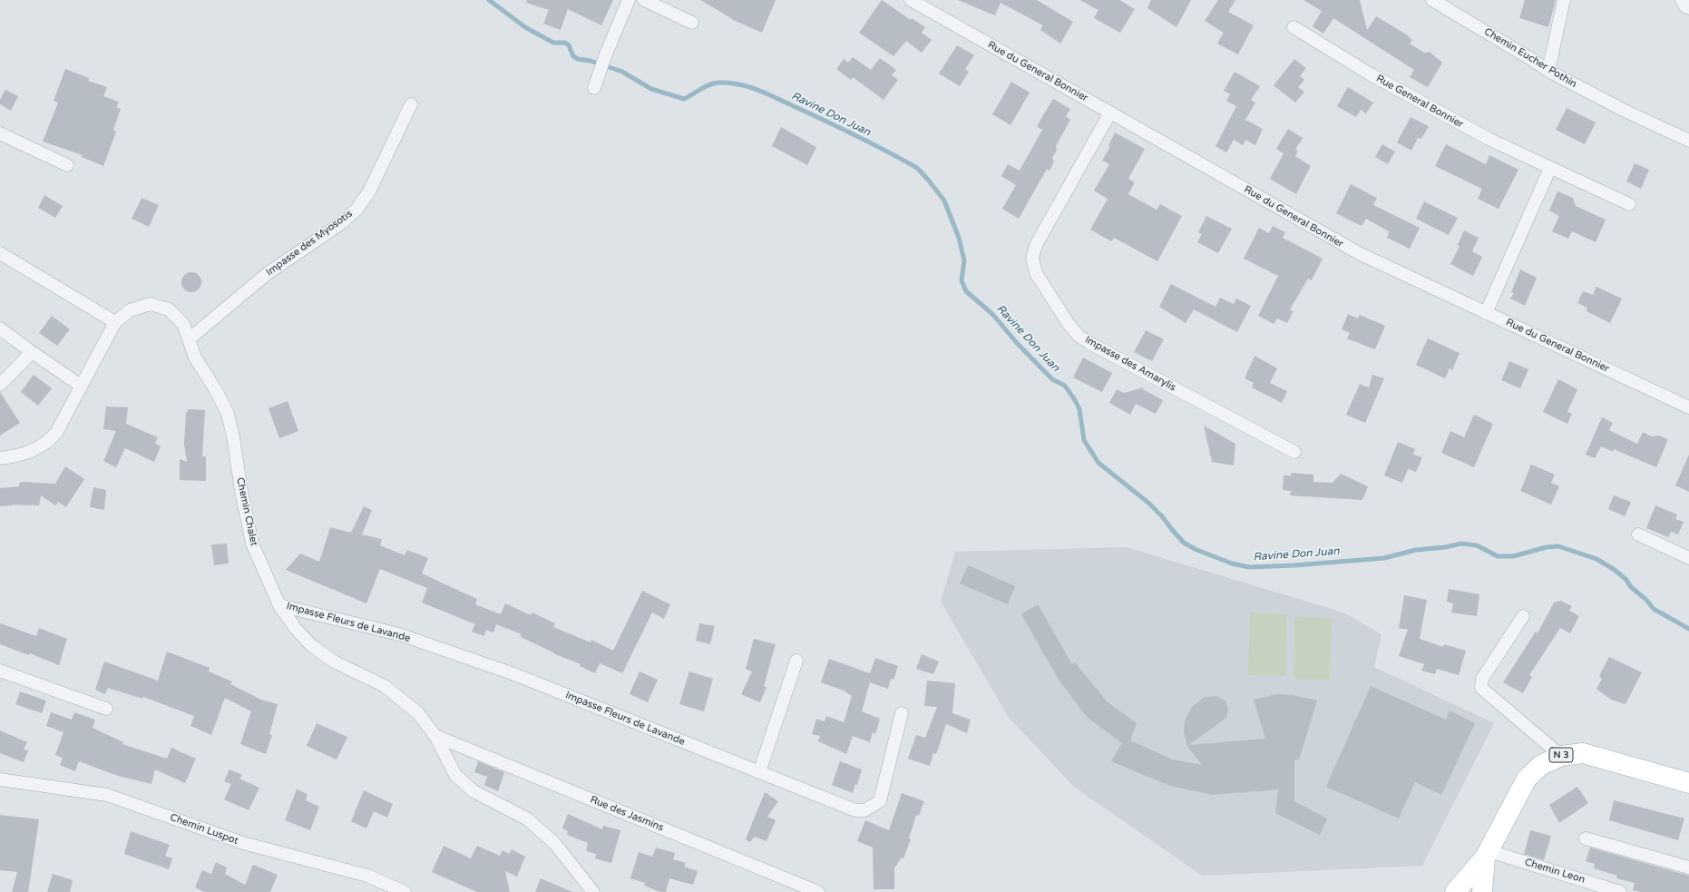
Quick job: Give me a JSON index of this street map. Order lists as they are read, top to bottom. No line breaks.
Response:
{"streets":{"main road":["N 3"],"street":["Chemin Eucher Pothin","Rue du General Bonnier","Rue General Bonnier","Impasse des Myosotis","Impasse des Amarylis","Chemin Chalet","Impasse Fleurs de Lavande","Rue des Jasmins","Chemin Luspot","Chemin Leon"]},"crossings":[["Rue du General Bonnier","Impasse des Amarylis"],["Impasse des Myosotis","Chemin Chalet"],["Chemin Chalet","Impasse Fleurs de Lavande"],["Chemin Chalet","Rue des Jasmins"],["N 3","Chemin Leon"]],"water":["Ravine Don Juan"]}
